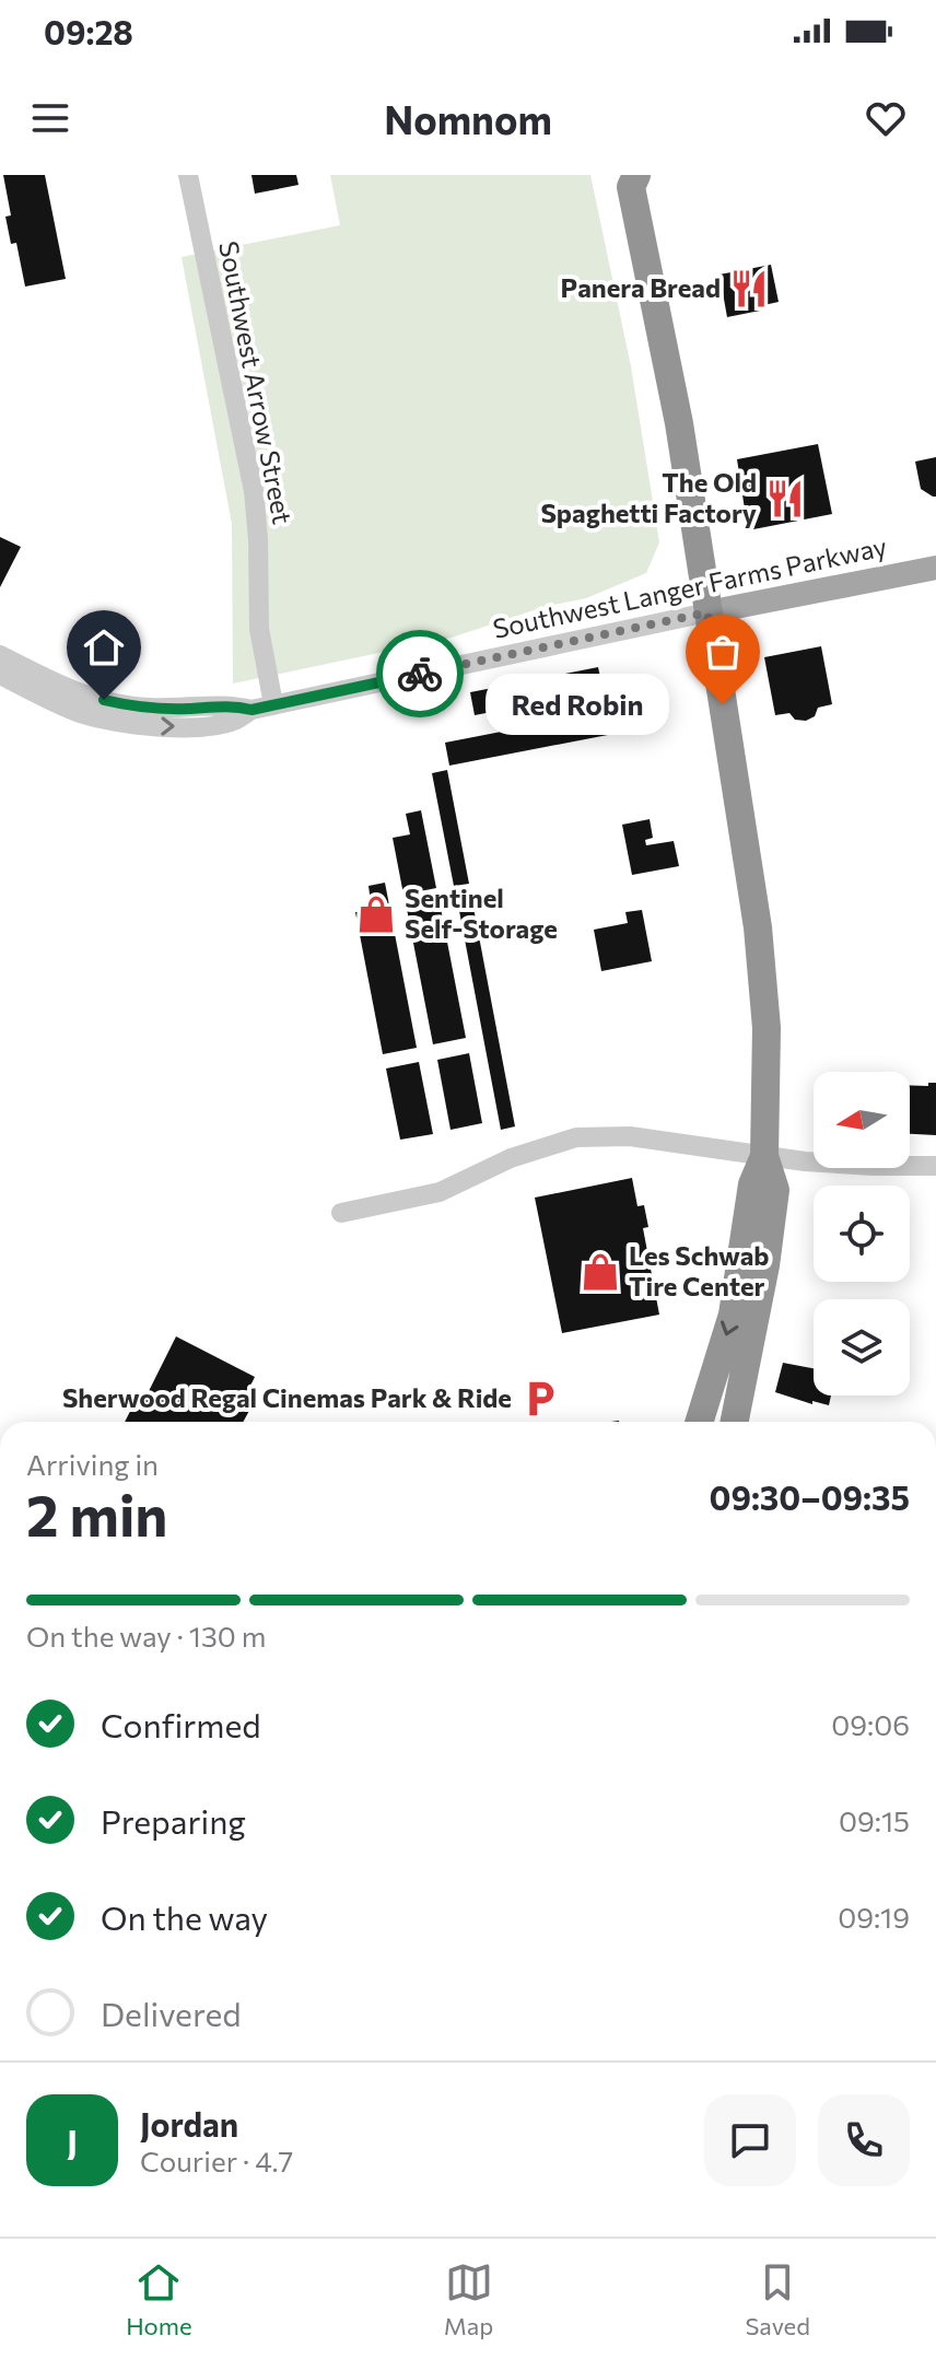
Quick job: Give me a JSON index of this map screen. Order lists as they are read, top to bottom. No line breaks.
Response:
{"streets":{"main road":["Southwest Langer Farms Parkway"],"street":["Southwest Arrow Street"]},"crossings":[["Southwest Arrow Street","Southwest Langer Farms Parkway"]],"places":{"restaurant":["Panera Bread","The Old Spaghetti Factory"],"other":["Red Robin"],"shop":["Sentinel Self-Storage","Les Schwab Tire Center"],"parking":["Sherwood Regal Cinemas Park & Ride"]},"north":"left","page":{"status":"09:28","header":"Nomnom","bubble":"Red Robin","heading":["2 min","Arriving in","09:30–09:35"],"panel":["Jordan","Courier · 4.7"],"bar":"On the way · 130 m","list":[["Confirmed","09:06"],["Preparing","09:15"],["On the way","09:19"],"Delivered"],"round":"J","tabs":["Home","Map","Saved"]}}
